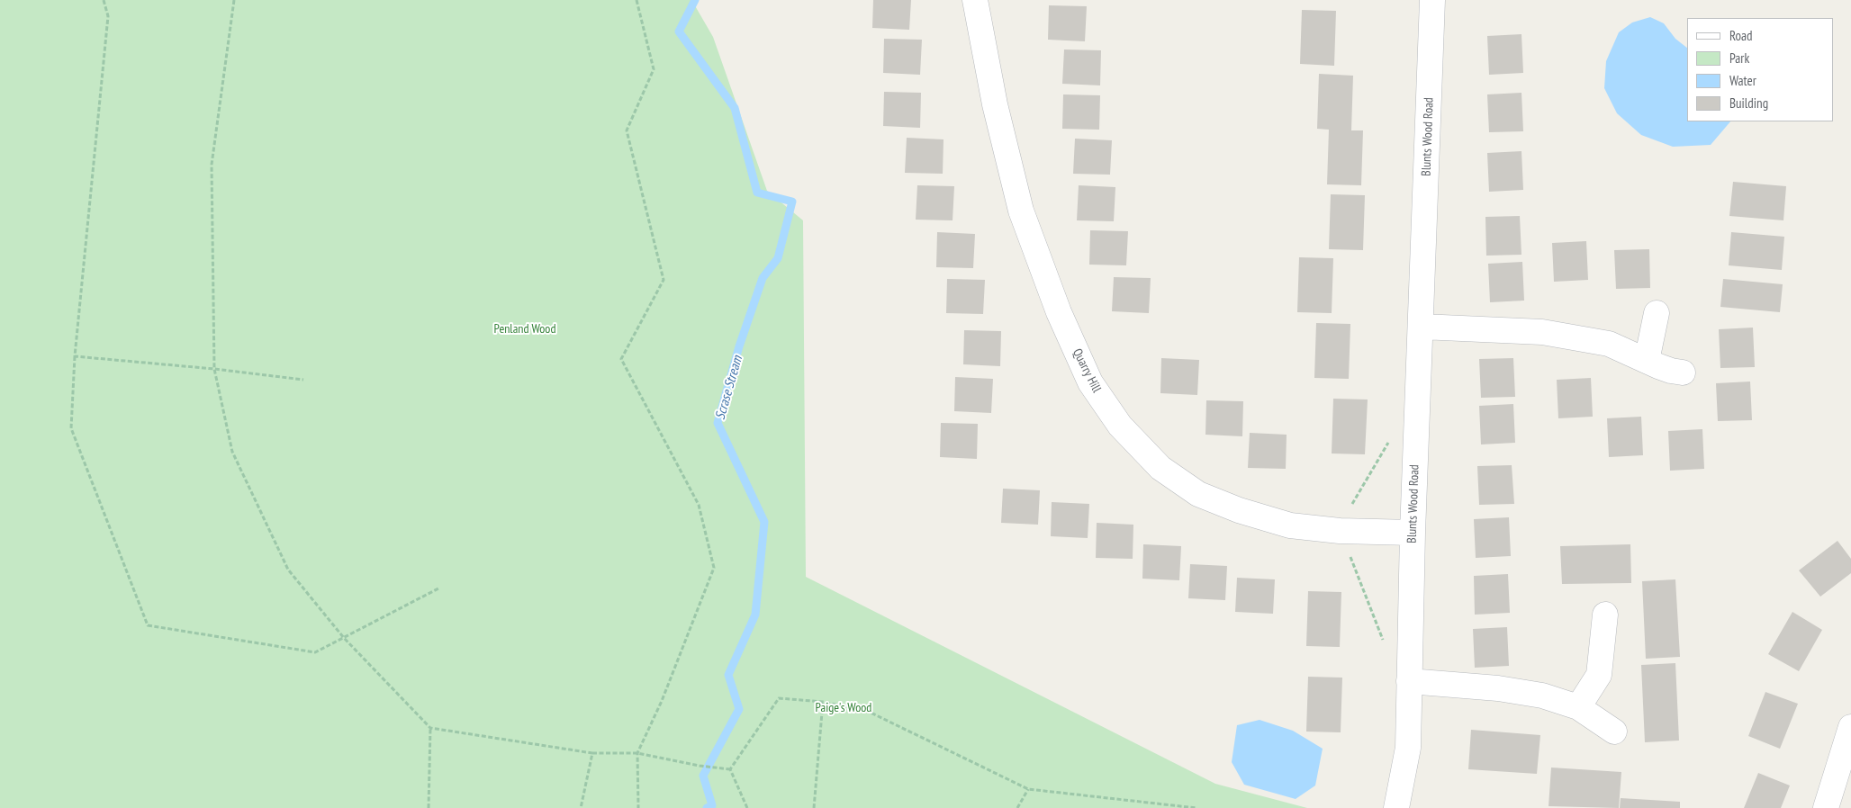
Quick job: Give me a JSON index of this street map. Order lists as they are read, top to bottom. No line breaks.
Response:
{"streets":{"street":["Blunts Wood Road","Quarry Hill"]},"crossings":[["Blunts Wood Road","Quarry Hill"]],"water":["Scrase Stream"],"parks":["Penland Wood","Paige's Wood"],"legend":["Road","Park","Water","Building"]}
